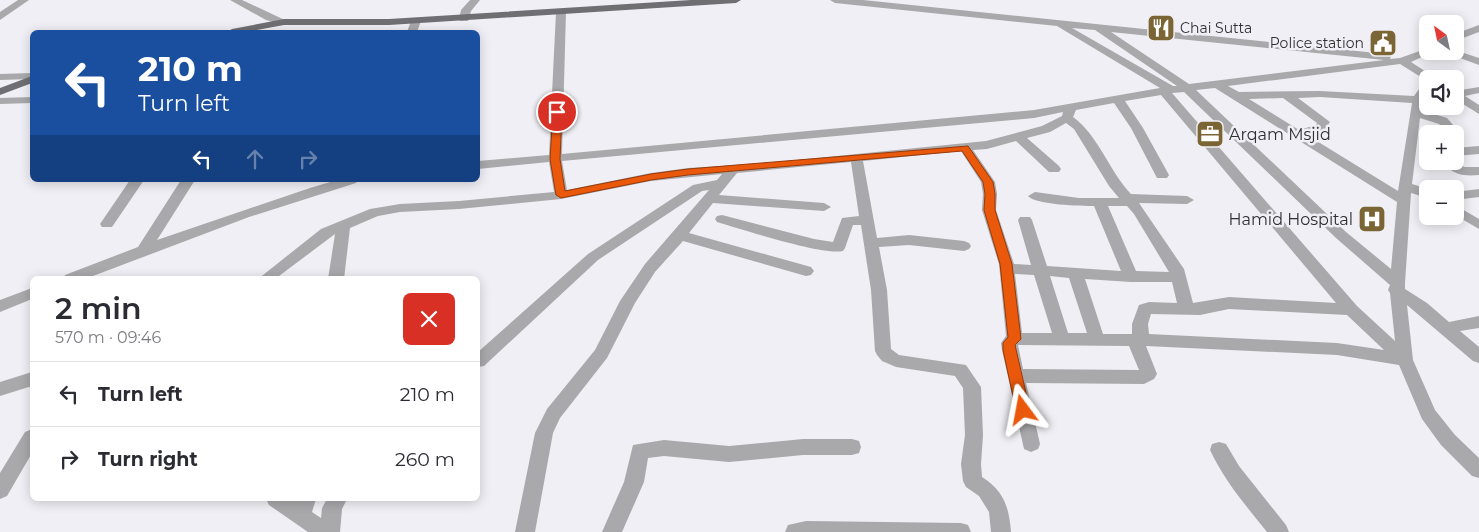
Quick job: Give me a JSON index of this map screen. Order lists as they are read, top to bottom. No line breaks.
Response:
{"places":{"restaurant":["Chai Sutta"],"public building":["Police station"],"office":["Arqam Msjid"],"hospital":["Hamid Hospital"]},"north":"top left","page":{"map_buttons":["+","−"],"turn":["210 m","Turn left"],"heading":["2 min","570 m · 09:46"],"list":[{"name":"Turn left","value":"210 m"},{"name":"Turn right","value":"260 m"}]}}
